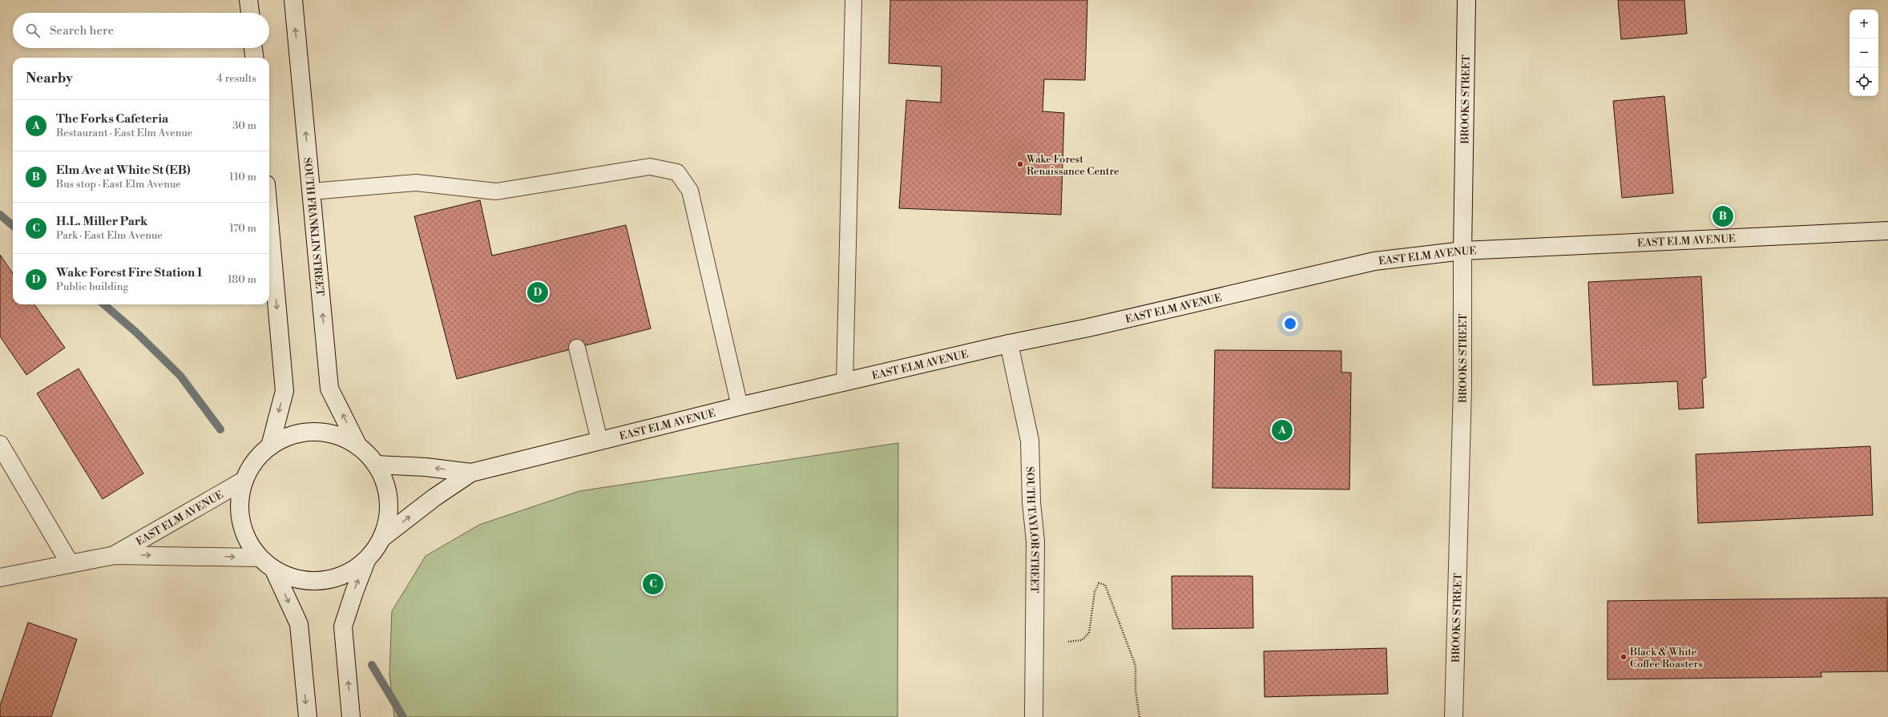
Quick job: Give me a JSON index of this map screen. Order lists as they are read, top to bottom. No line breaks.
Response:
{"streets":{"street":["BROOKS STREET","SOUTH FRANKLIN STREET","EAST ELM AVENUE","SOUTH TAYLOR STREET"]},"crossings":[["BROOKS STREET","EAST ELM AVENUE"],["EAST ELM AVENUE","SOUTH TAYLOR STREET"]],"places":["Wake Forest Renaissance Centre","Black & White Coffee Roasters"],"page":{"map_buttons":["+","−"],"search":"Search here","heading":["Nearby","4 results"],"list":[{"mark":"A","name":"The Forks Cafeteria","note":"Restaurant · East Elm Avenue","value":"30 m"},{"mark":"B","name":"Elm Ave at White St (EB)","note":"Bus stop · East Elm Avenue","value":"110 m"},{"mark":"C","name":"H.L. Miller Park","note":"Park · East Elm Avenue","value":"170 m"},{"mark":"D","name":"Wake Forest Fire Station 1","note":"Public building","value":"180 m"}],"pins":["B","D","A","C"]}}
